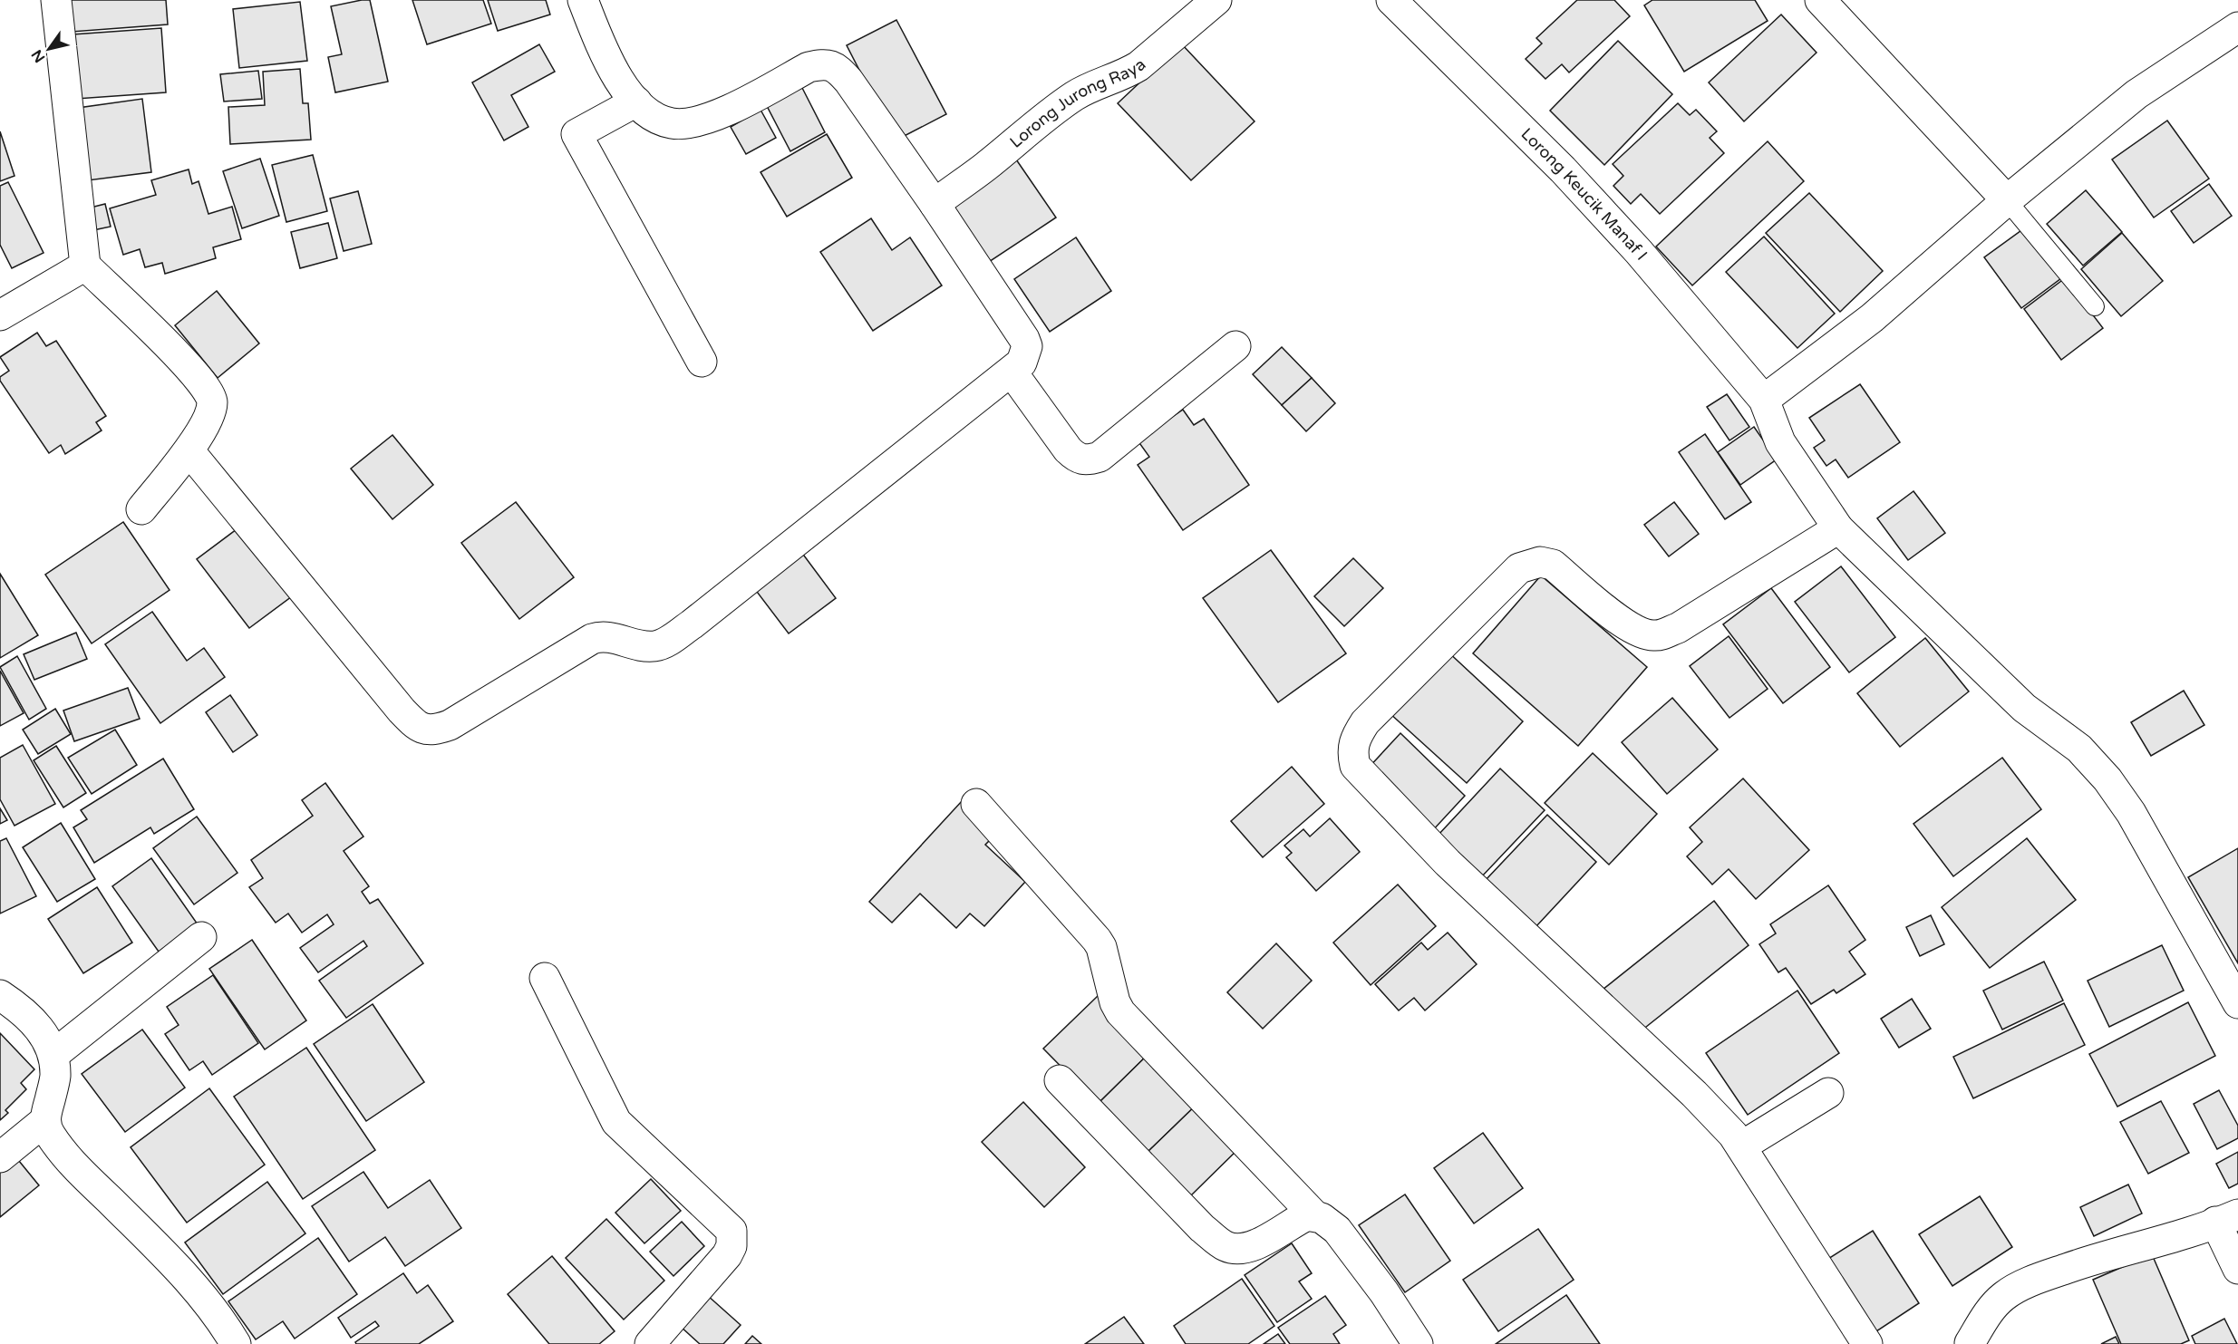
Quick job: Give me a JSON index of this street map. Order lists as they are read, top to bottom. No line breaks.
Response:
{"streets":{"street":["Lorong Jurong Raya","Lorong Keucik Manaf I"]},"north":"bottom left"}
